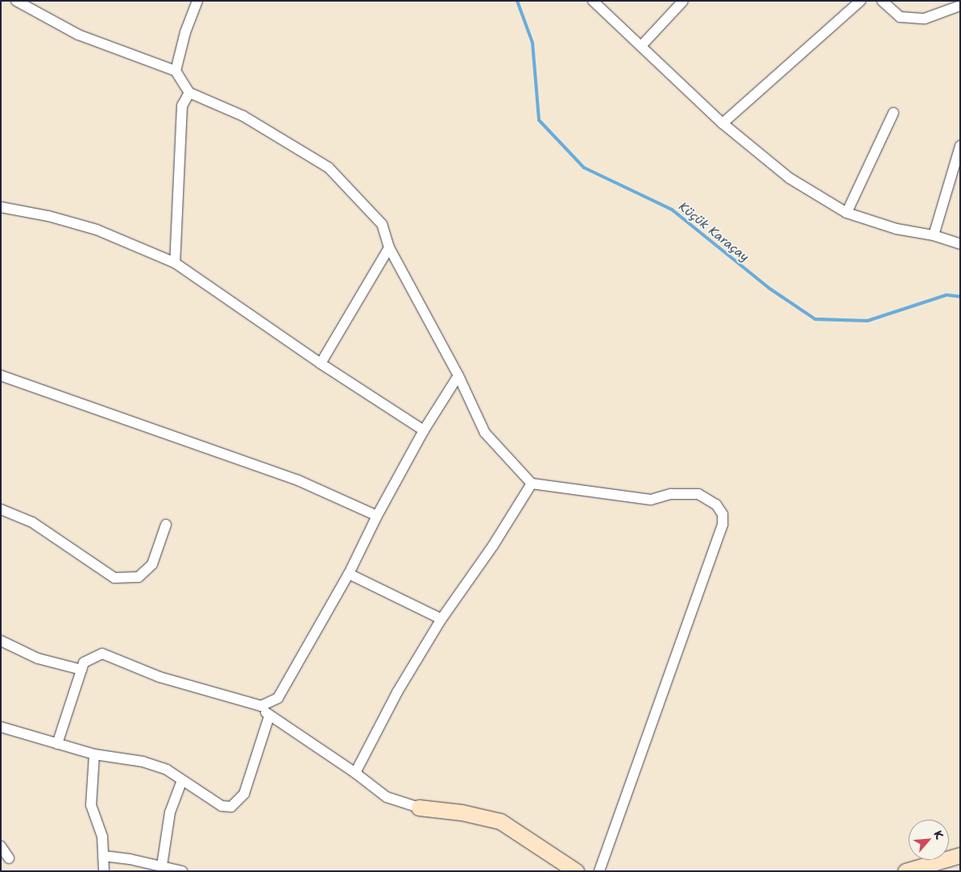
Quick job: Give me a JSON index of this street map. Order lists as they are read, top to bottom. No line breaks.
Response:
{"water":["Küçük Karaçay"],"north":"top right"}
